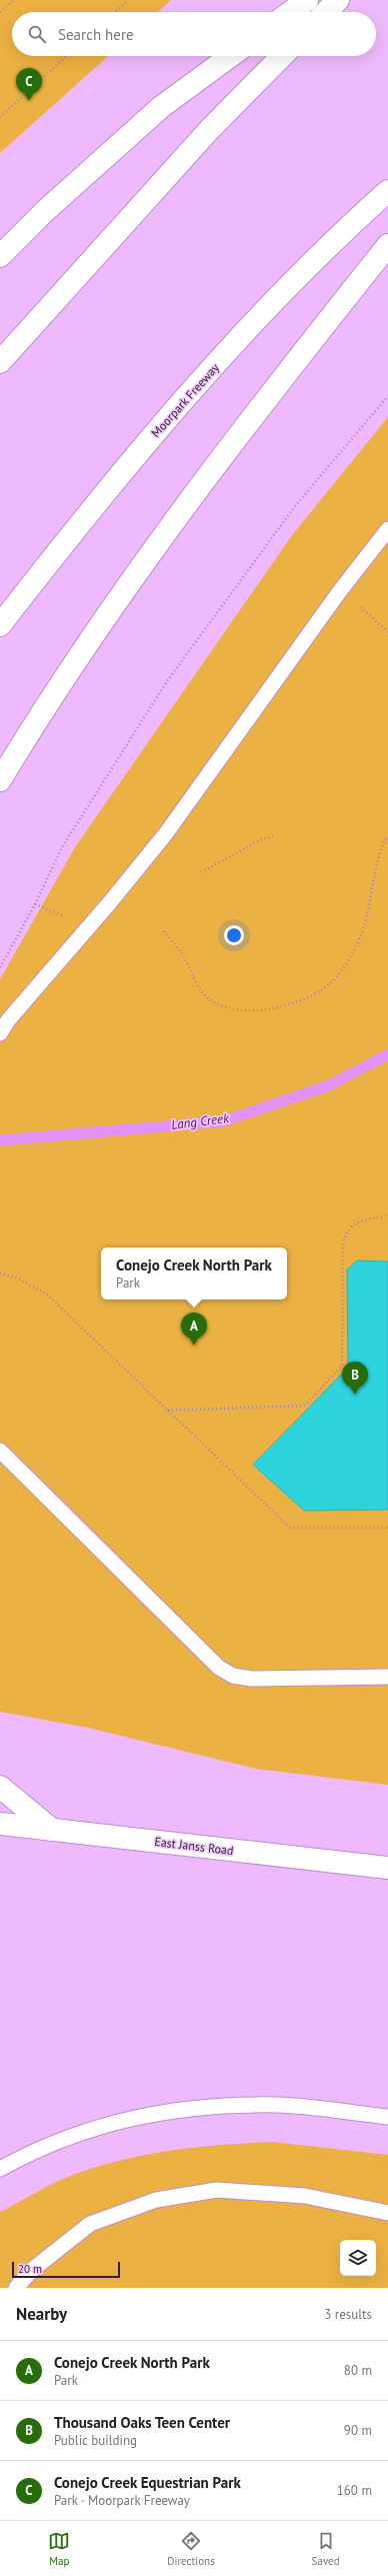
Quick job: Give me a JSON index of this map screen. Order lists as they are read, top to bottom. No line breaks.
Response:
{"streets":{"main road":["Moorpark Freeway","East Janss Road"]},"water":["Lang Creek"],"scale_bar":"20 m","page":{"search":"Search here","pins":["C","A","B"],"popup":["Conejo Creek North Park","Park"],"scale":"20 m","heading":["Nearby","3 results"],"list":[{"mark":"A","name":"Conejo Creek North Park","note":"Park","value":"80 m"},{"mark":"B","name":"Thousand Oaks Teen Center","note":"Public building","value":"90 m"},{"mark":"C","name":"Conejo Creek Equestrian Park","note":"Park · Moorpark Freeway","value":"160 m"}],"nav":["Map","Directions","Saved"]}}
